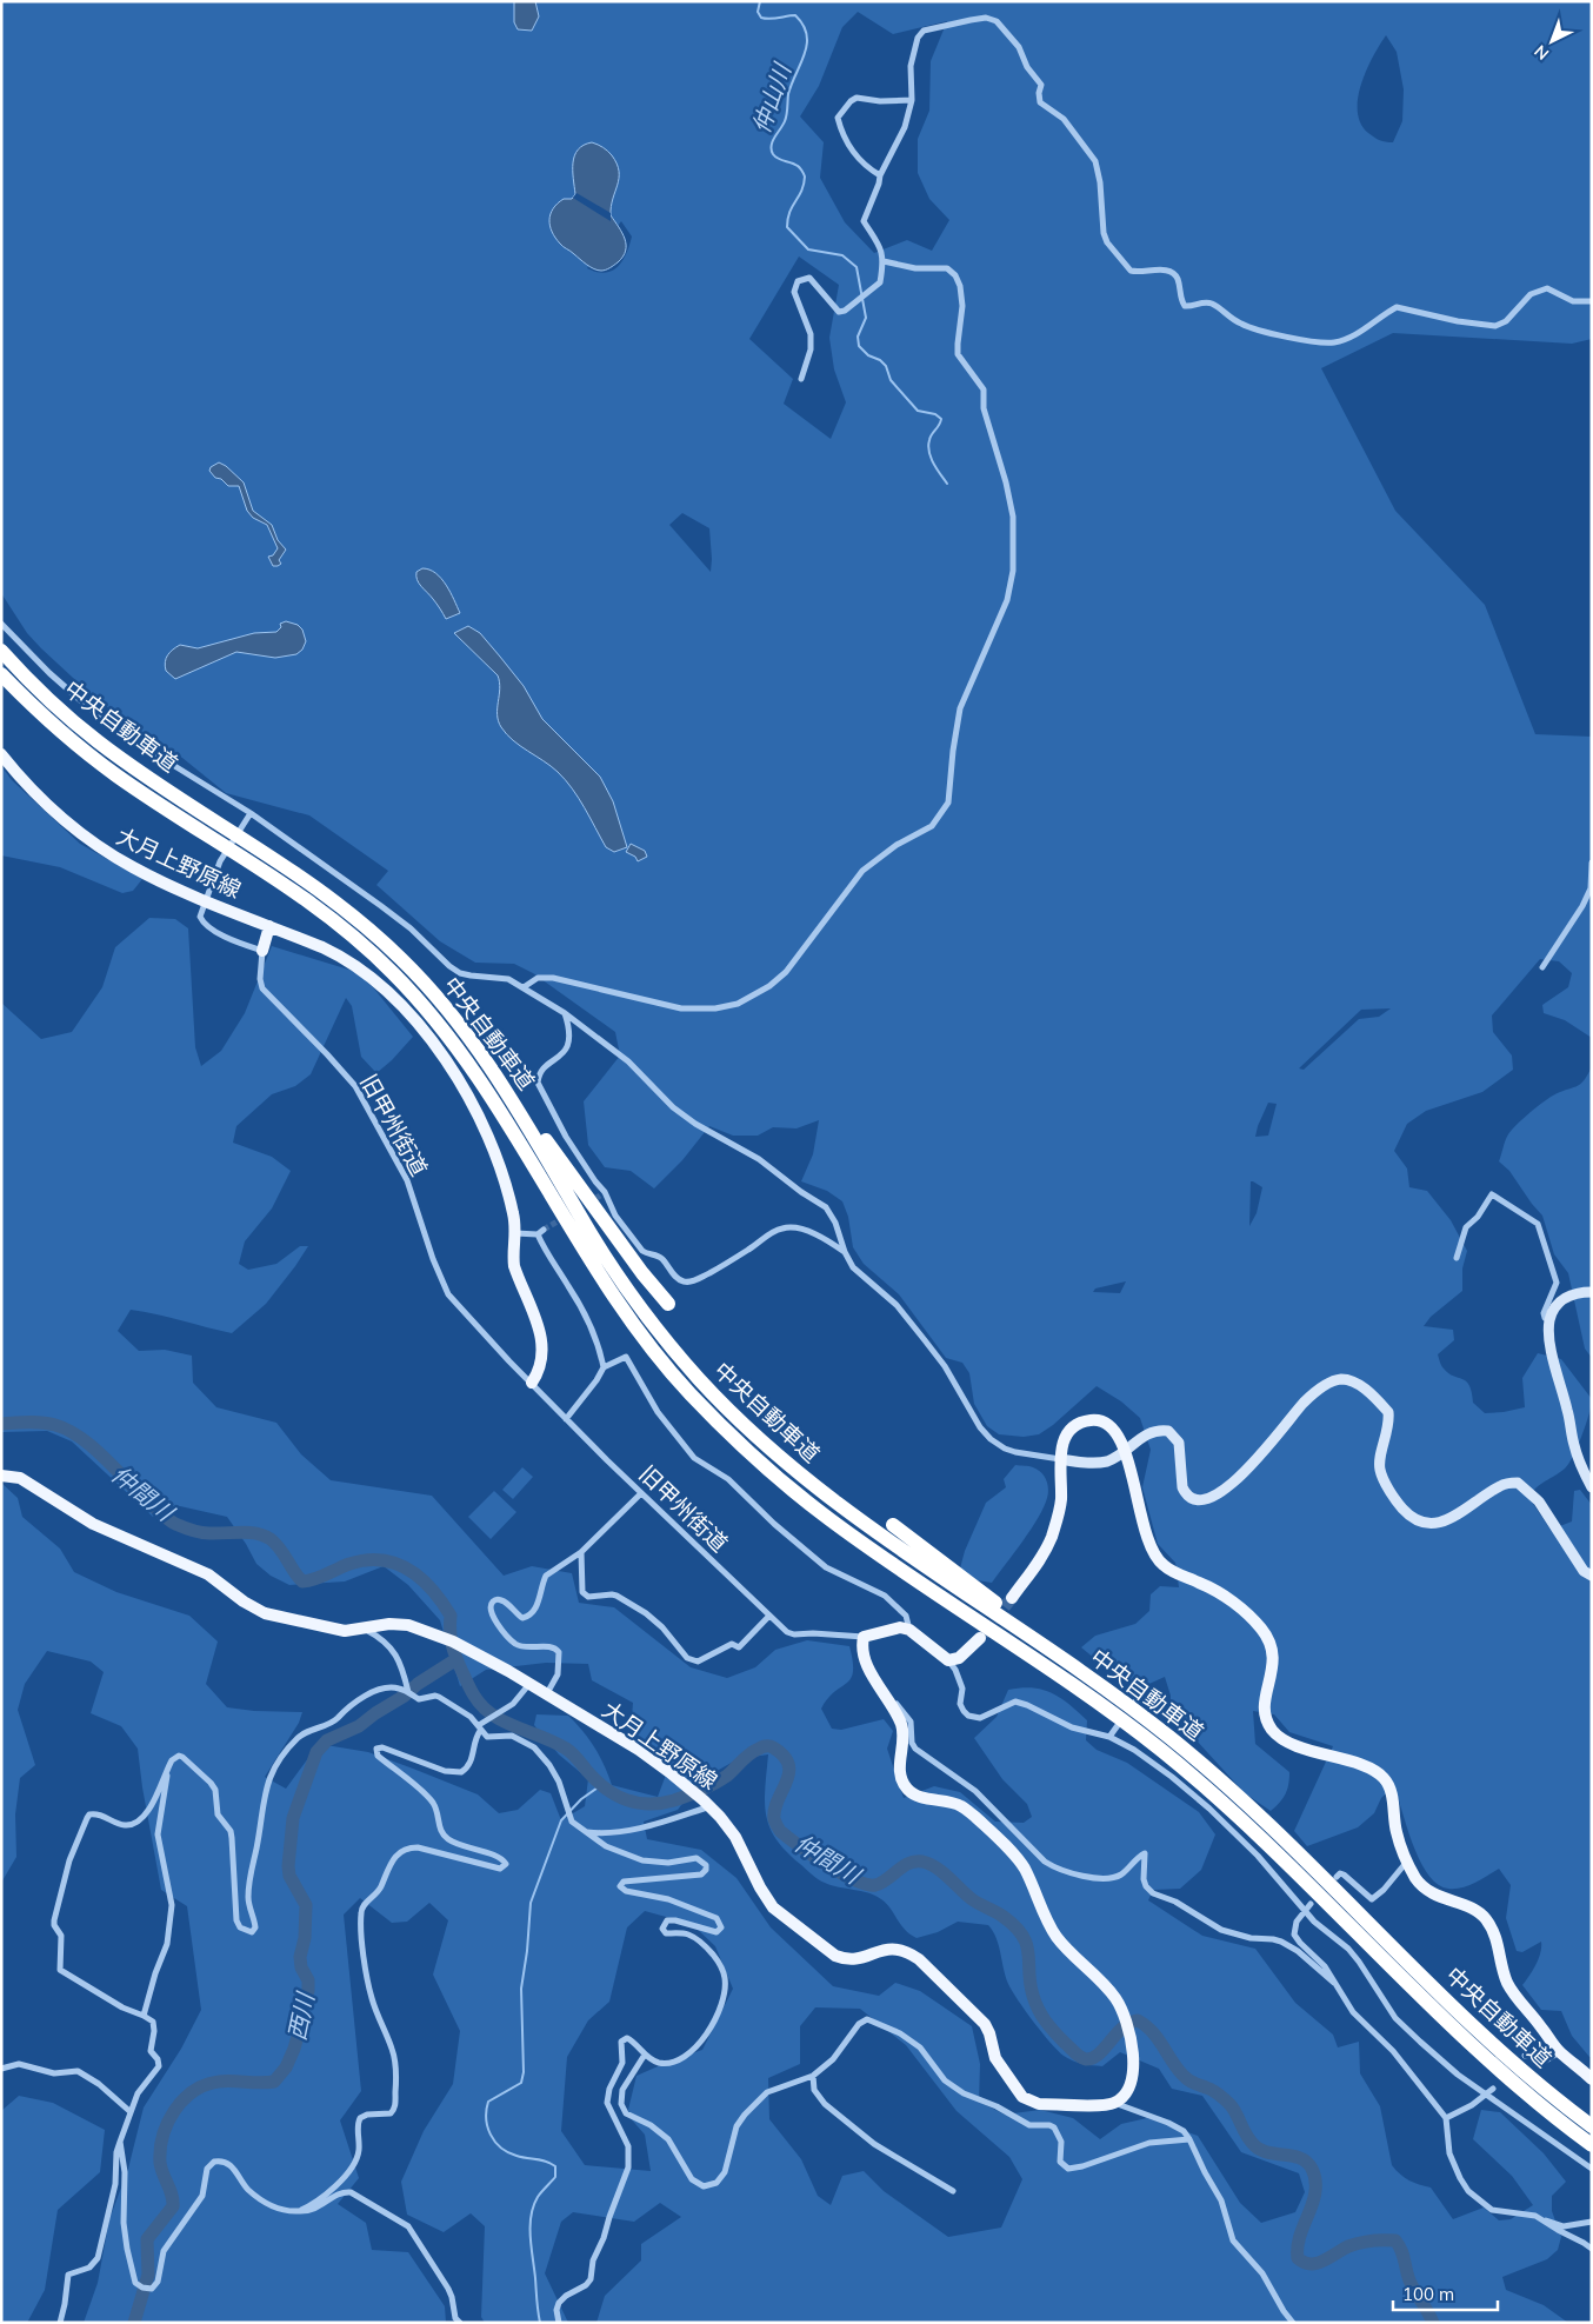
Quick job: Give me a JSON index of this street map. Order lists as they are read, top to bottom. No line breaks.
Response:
{"streets":{"highway":["中央自動車道"],"main road":["大月上野原線"],"street":["旧甲州街道"]},"crossings":[["大月上野原線","旧甲州街道"]],"water":["仲山川","仲間川","西川"],"scale_bar":"100 m","north":"bottom left"}
